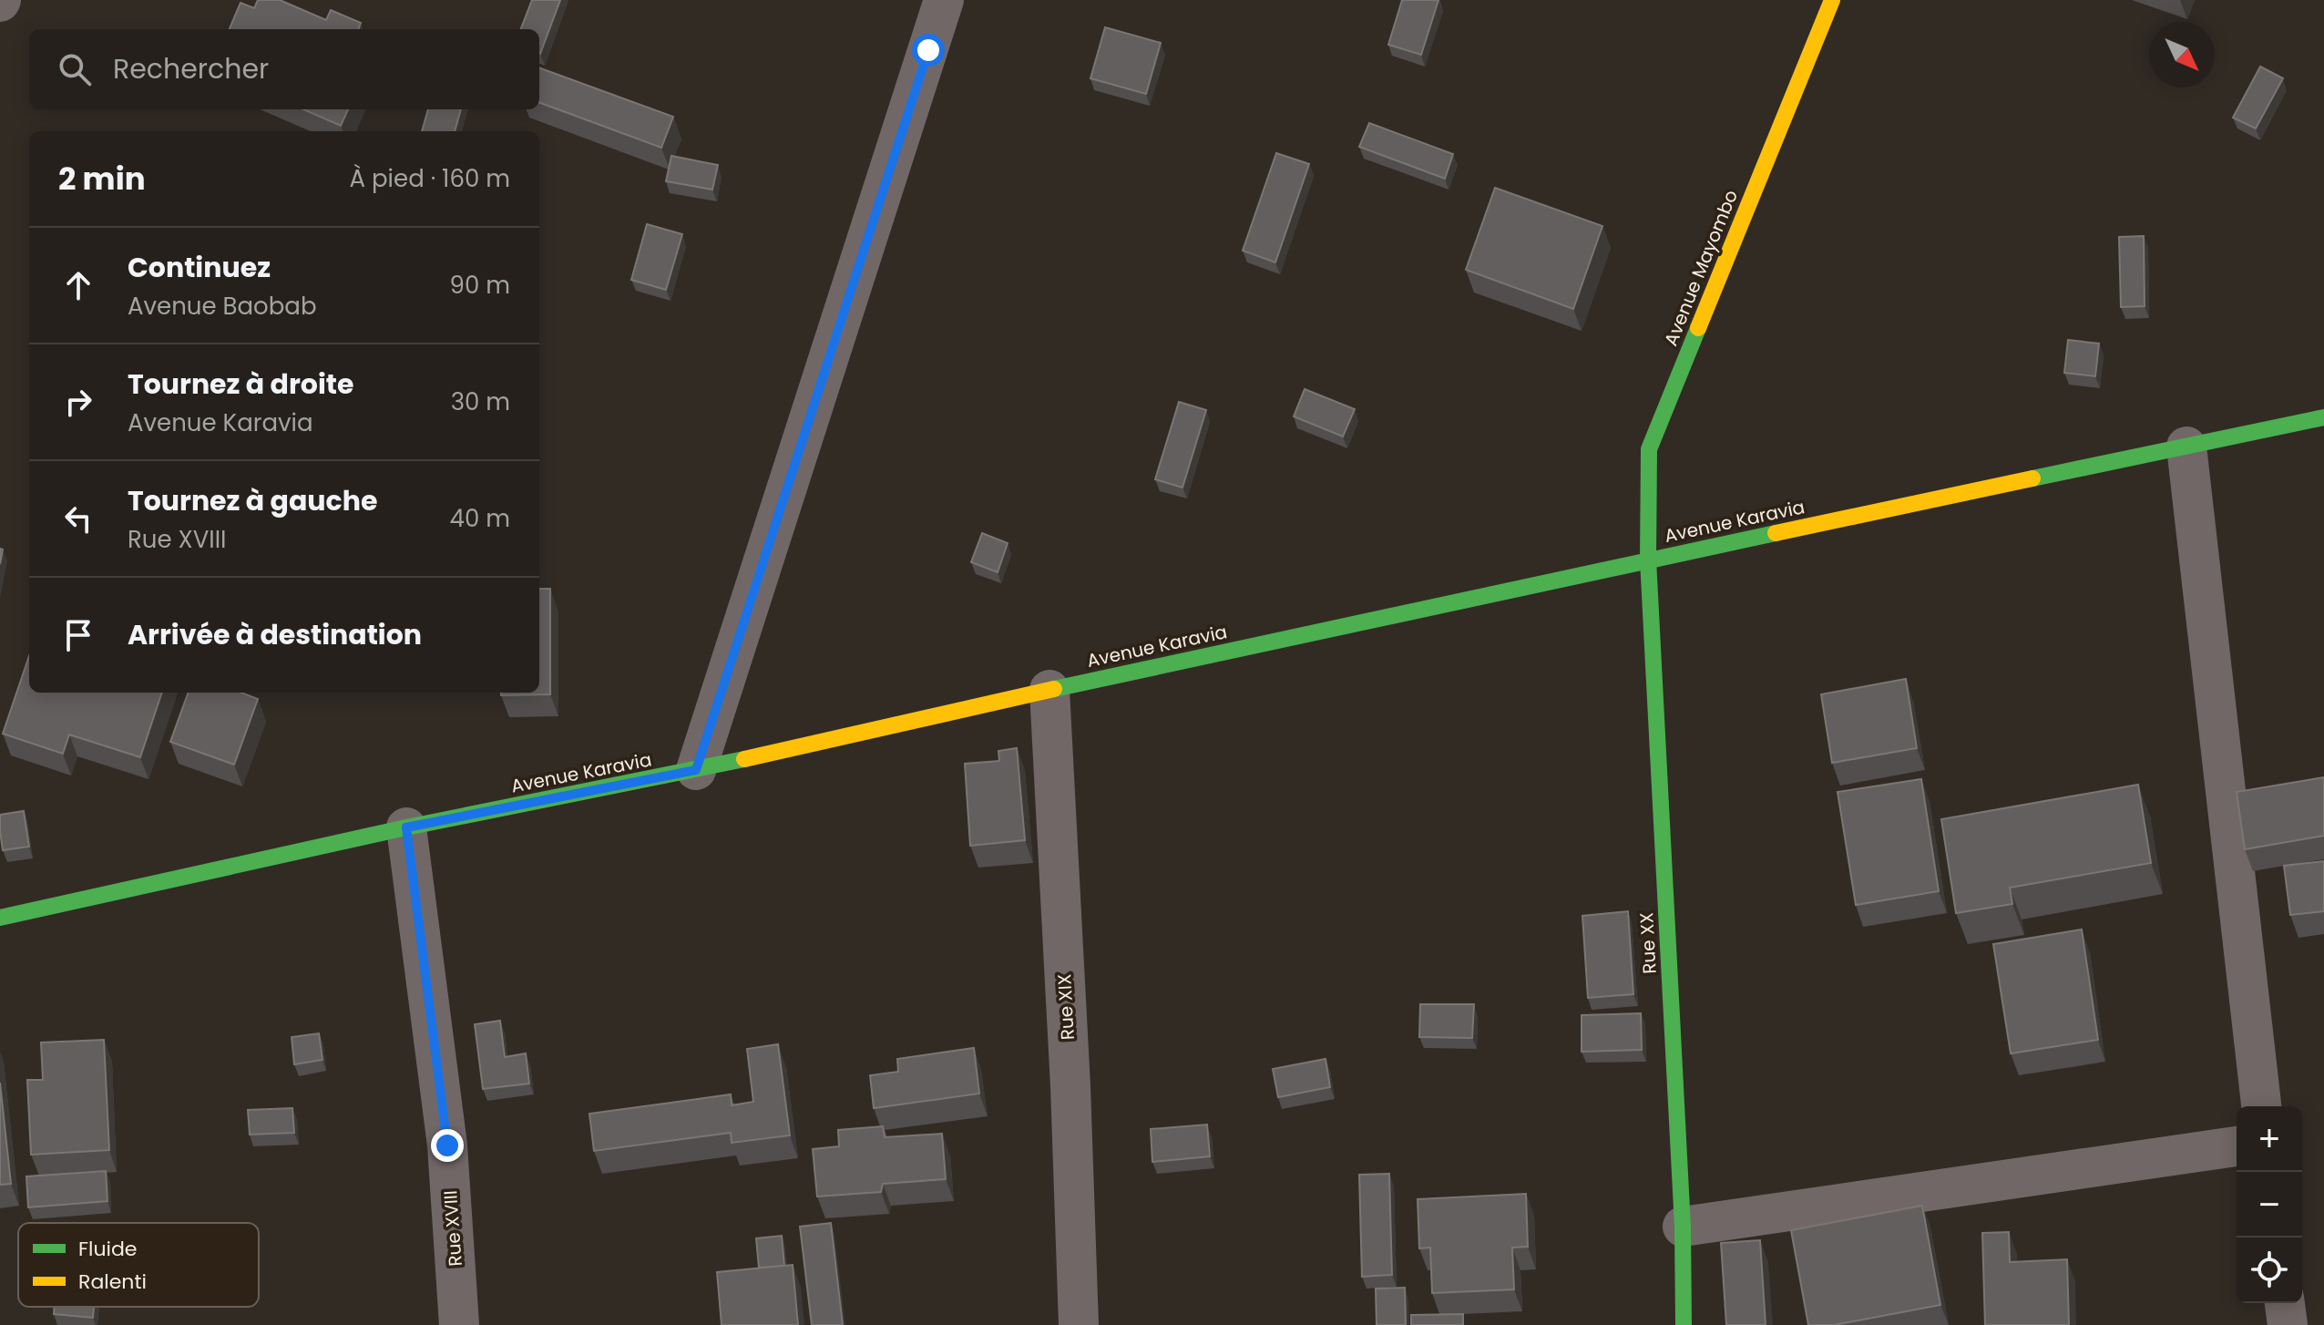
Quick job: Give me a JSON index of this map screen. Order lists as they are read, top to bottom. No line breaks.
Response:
{"streets":{"street":["Avenue Mayombo","Avenue Karavia","Rue XX","Rue XIX","Rue XVIII"]},"crossings":[["Avenue Mayombo","Avenue Karavia"],["Avenue Mayombo","Rue XX"],["Avenue Karavia","Rue XX"],["Avenue Karavia","Rue XIX"],["Avenue Karavia","Rue XVIII"]],"legend":["Fluide","Ralenti"],"north":"bottom right","page":{"search":"Rechercher","heading":["2 min","À pied · 160 m"],"list":[["Continuez","Avenue Baobab","90 m"],["Tournez à droite","Avenue Karavia","30 m"],["Tournez à gauche","Rue XVIII","40 m"],"Arrivée à destination"],"map_buttons":["+","−"]}}
